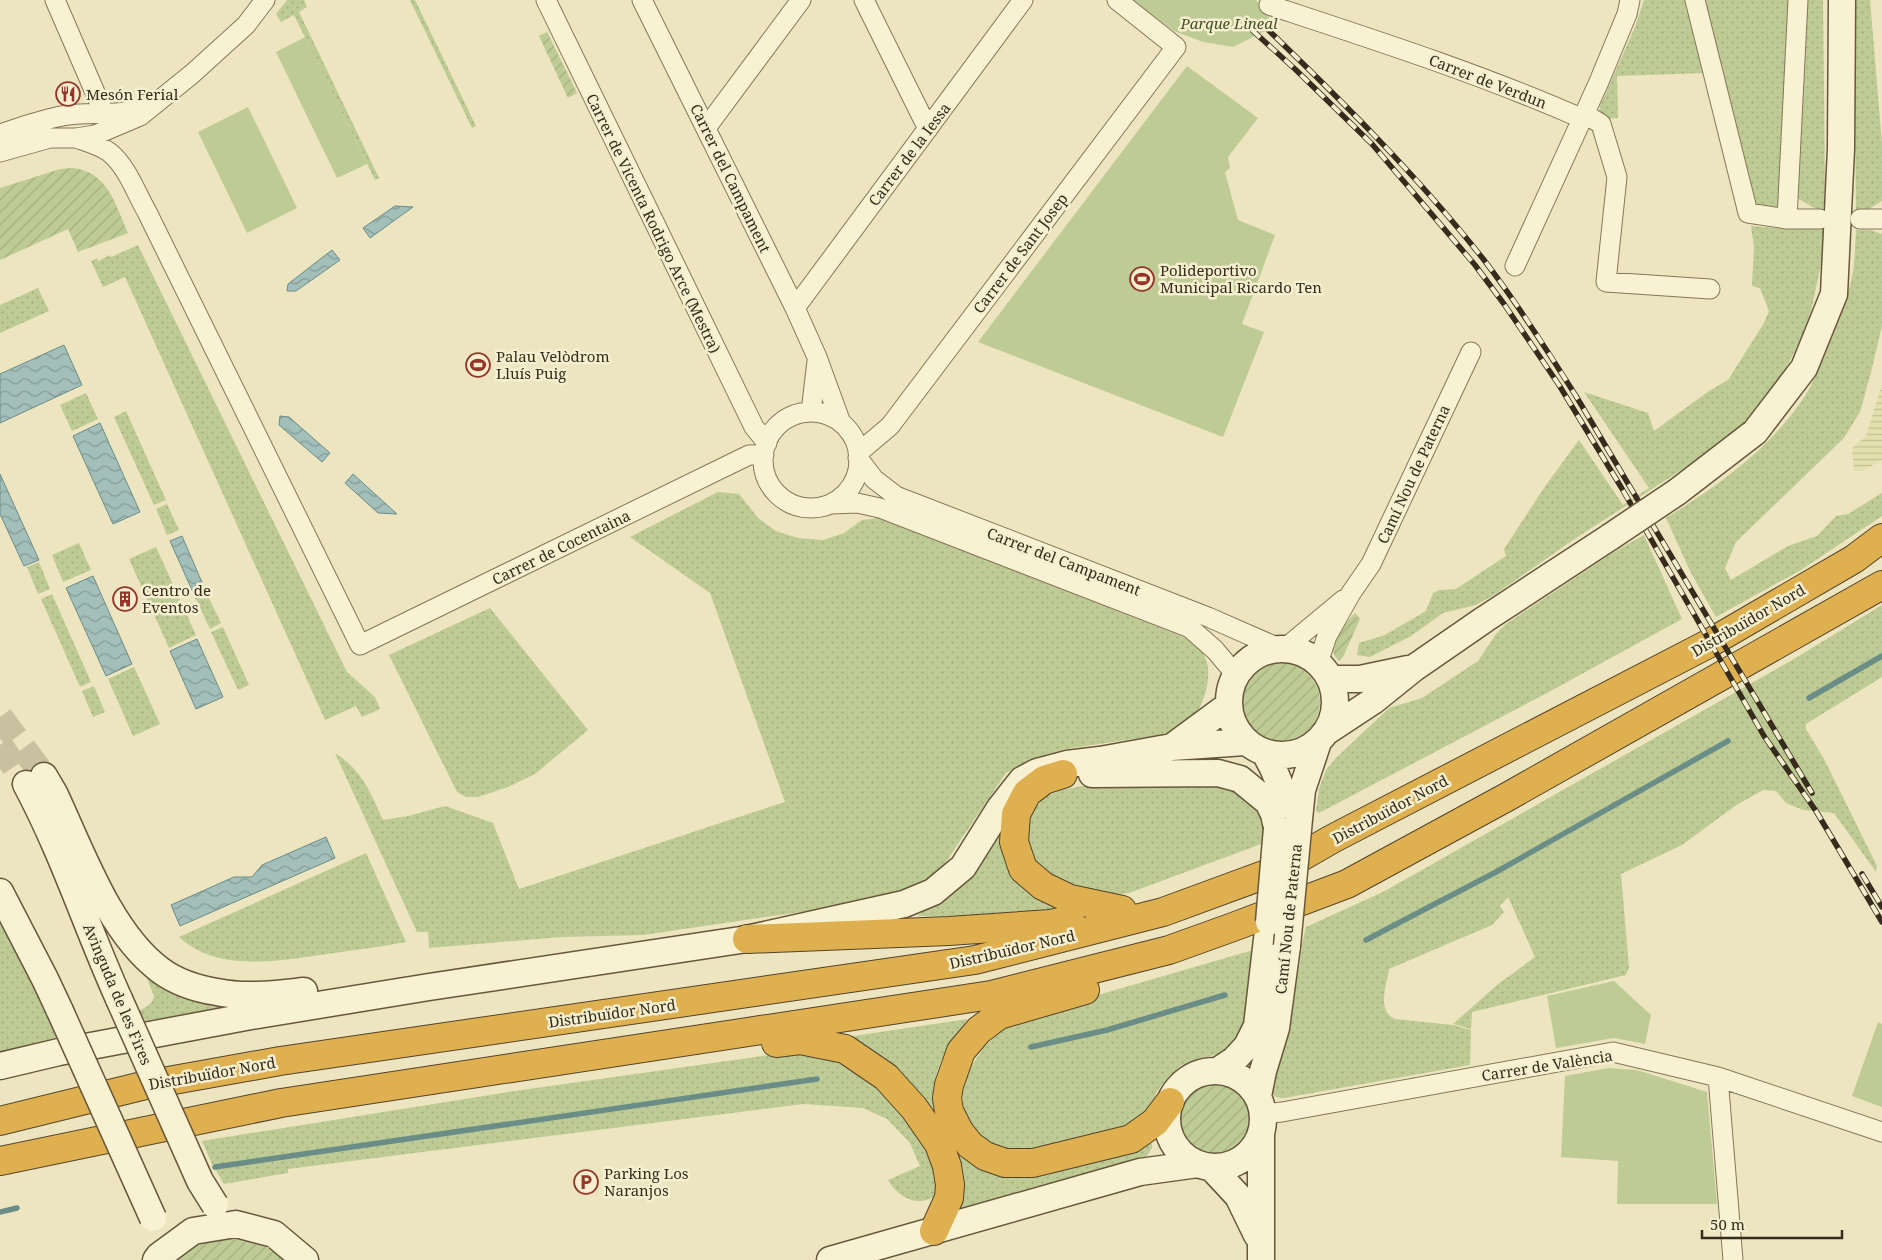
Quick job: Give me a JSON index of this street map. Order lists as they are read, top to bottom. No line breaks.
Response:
{"streets":{"highway":["Distribuïdor Nord"],"street":["Carrer de Verdun","Carrer de la Iessa","Carrer del Campament","Carrer de Vicenta Rodrigo Arce (Mestra)","Carrer de Sant Josep","Camí Nou de Paterna","Carrer de Cocentaina","Avinguda de les Fires","Carrer de València"]},"crossings":[["Carrer de la Iessa","Carrer del Campament"],["Carrer del Campament","Carrer de Vicenta Rodrigo Arce (Mestra)"],["Carrer del Campament","Carrer de Sant Josep"],["Carrer del Campament","Camí Nou de Paterna"],["Carrer del Campament","Carrer de Cocentaina"],["Carrer de Vicenta Rodrigo Arce (Mestra)","Carrer de Sant Josep"],["Carrer de Vicenta Rodrigo Arce (Mestra)","Carrer de Cocentaina"],["Carrer de Sant Josep","Carrer de Cocentaina"],["Camí Nou de Paterna","Carrer de València"]],"parks":["Parque Lineal"],"places":{"restaurant":["Mesón Ferial"],"sports":["Polideportivo Municipal Ricardo Ten","Palau Velòdrom Lluís Puig"],"building":["Centro de Eventos"],"parking":["Parking Los Naranjos"]},"scale_bar":"50 m"}
